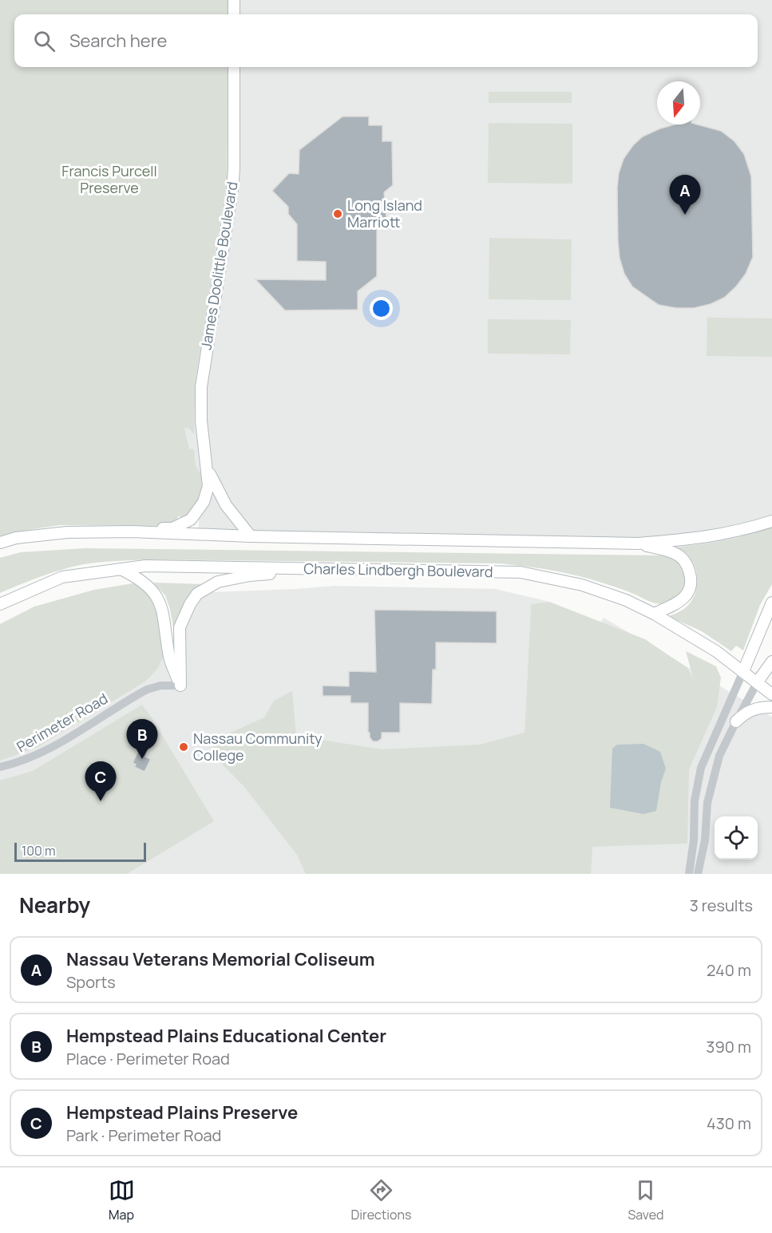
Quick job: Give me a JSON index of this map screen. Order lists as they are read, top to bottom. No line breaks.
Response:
{"streets":{"main road":["James Doolittle Boulevard","Charles Lindbergh Boulevard"],"street":["Perimeter Road"]},"parks":["Francis Purcell Preserve"],"places":["Long Island Marriott","Nassau Community College"],"scale_bar":"100 m","north":"bottom","page":{"search":"Search here","pins":["A","B","C"],"scale":"100 m","heading":["Nearby","3 results"],"list":[{"mark":"A","name":"Nassau Veterans Memorial Coliseum","note":"Sports","value":"240 m"},{"mark":"B","name":"Hempstead Plains Educational Center","note":"Place · Perimeter Road","value":"390 m"},{"mark":"C","name":"Hempstead Plains Preserve","note":"Park · Perimeter Road","value":"430 m"}],"nav":["Map","Directions","Saved"]}}
